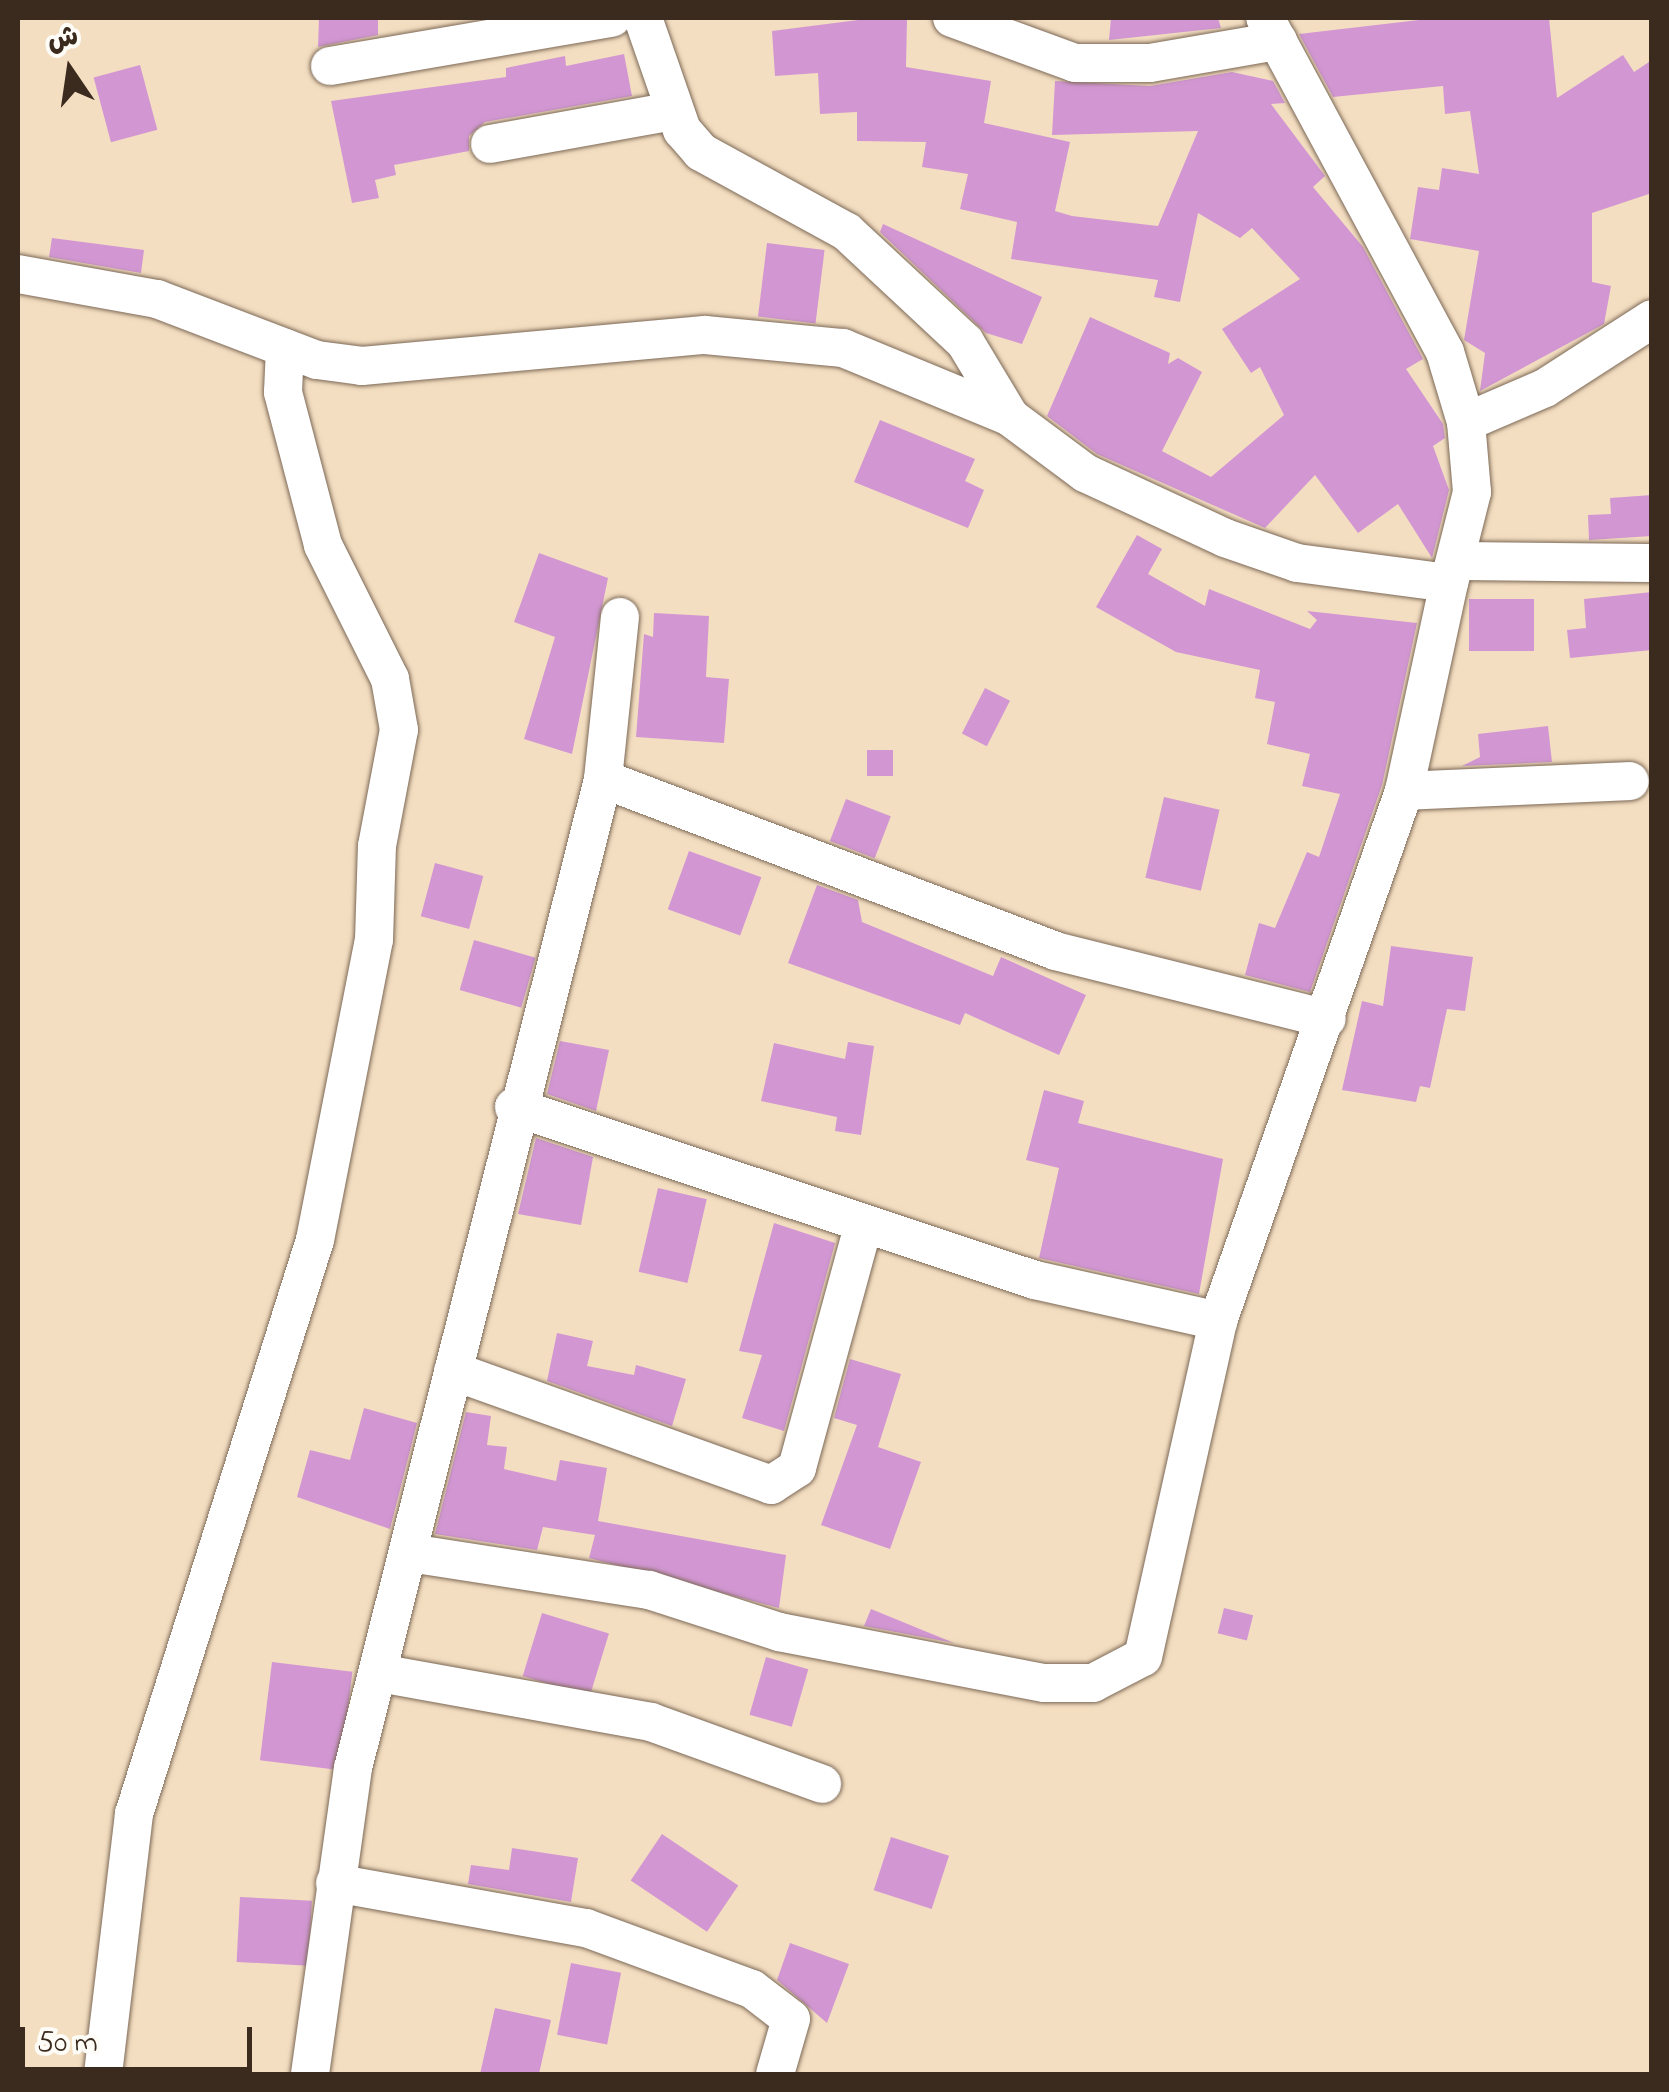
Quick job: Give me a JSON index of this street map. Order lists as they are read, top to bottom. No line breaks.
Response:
{"scale_bar":"50 m","north":"top"}
